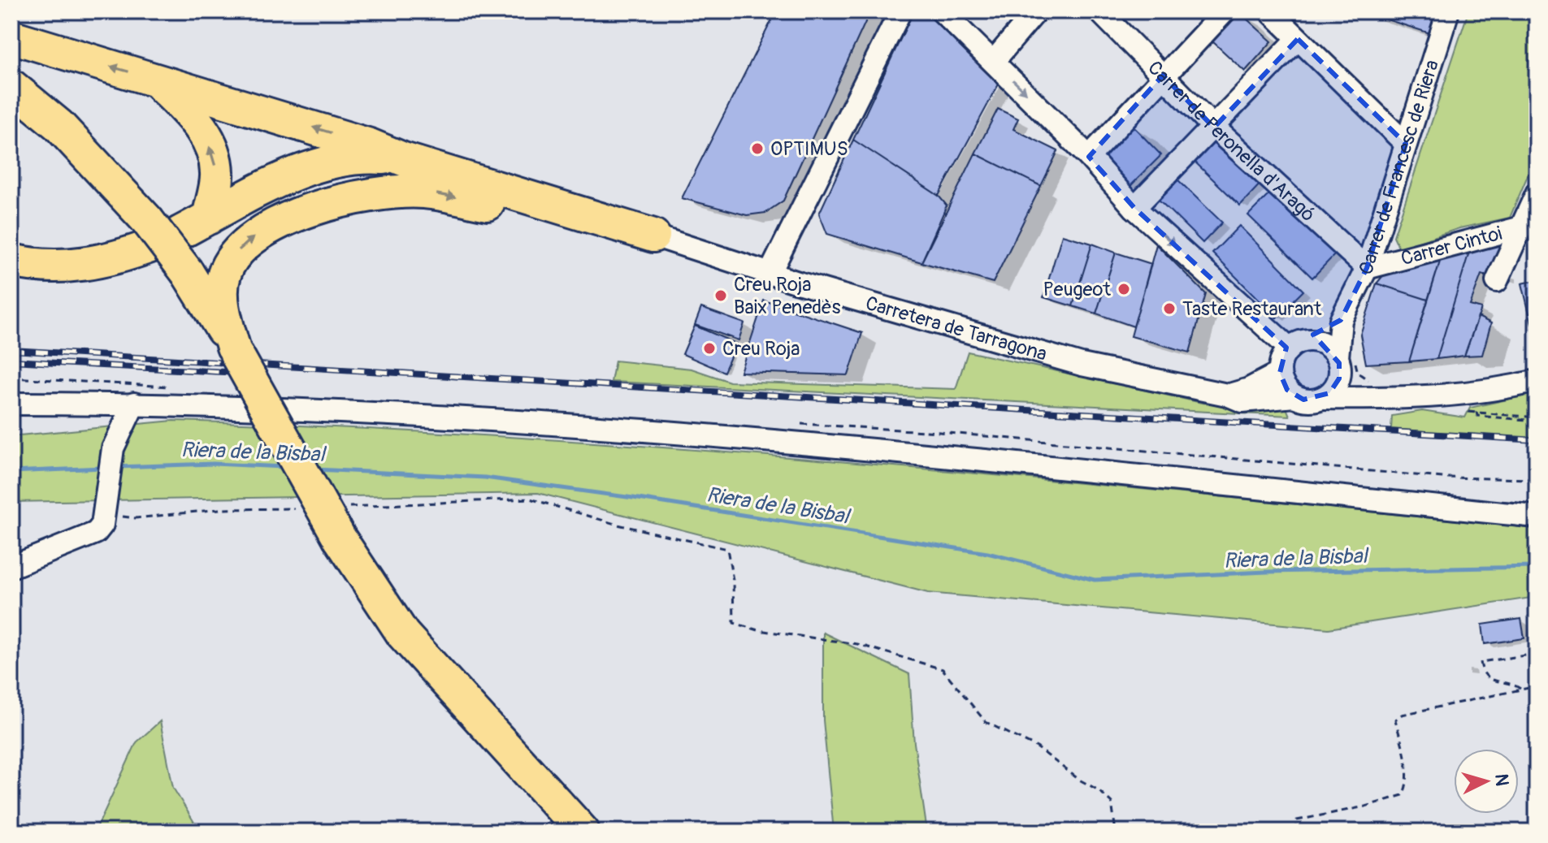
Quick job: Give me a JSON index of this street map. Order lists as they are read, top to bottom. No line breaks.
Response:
{"streets":{"street":["Carrer de Peronella d'Aragó","Carrer de Francesc de Riera","Carrer Cintoi","Carretera de Tarragona"]},"crossings":[["Carrer de Peronella d'Aragó","Carrer de Francesc de Riera"],["Carrer de Peronella d'Aragó","Carrer Cintoi"],["Carrer de Francesc de Riera","Carrer Cintoi"],["Carrer de Francesc de Riera","Carretera de Tarragona"]],"water":["Riera de la Bisbal"],"places":["OPTIMUS","Peugeot","Creu Roja Baix Penedès","Taste Restaurant","Creu Roja"],"north":"right"}
